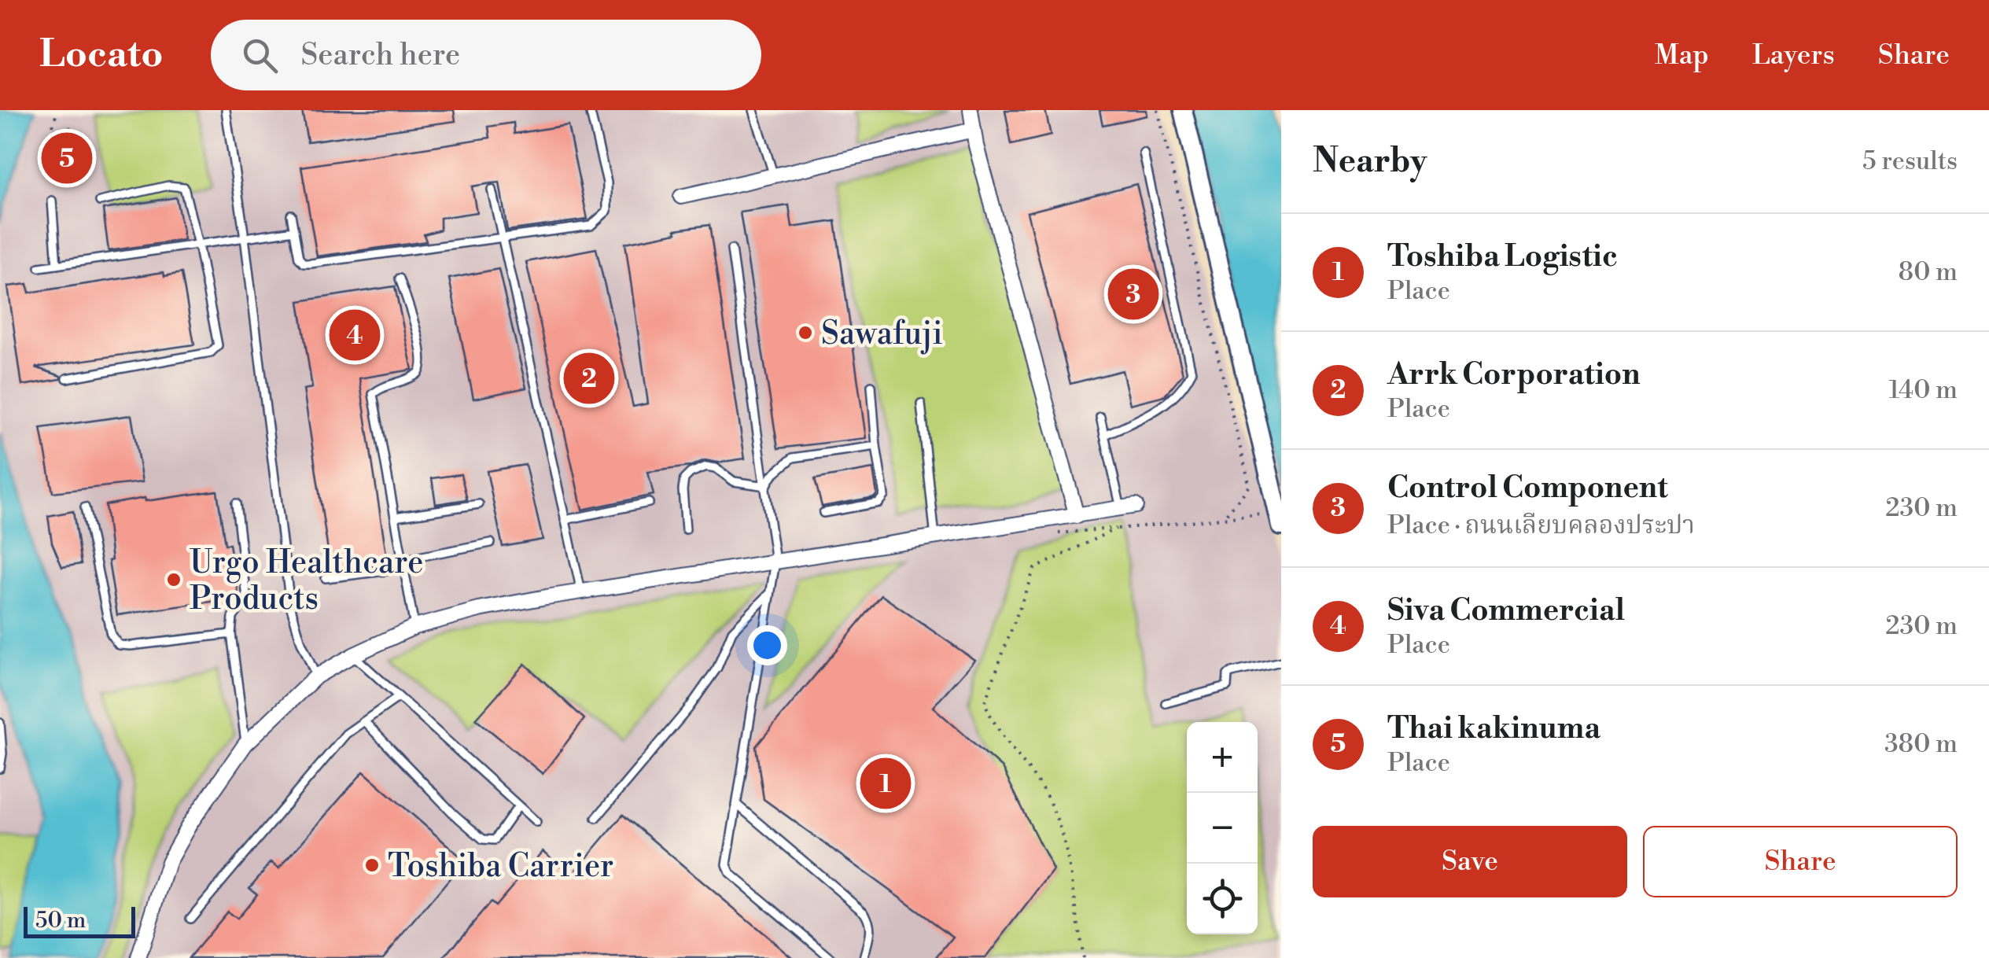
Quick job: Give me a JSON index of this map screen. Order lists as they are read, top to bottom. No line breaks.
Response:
{"places":["Sawafuji","Urgo Healthcare Products","Toshiba Carrier"],"scale_bar":"50 m","page":{"header":"Locato","search":"Search here","nav":["Map","Layers","Share"],"heading":["Nearby","5 results"],"pins":["5","3","4","2","1"],"list":[{"mark":"1","name":"Toshiba Logistic","note":"Place","value":"80 m"},{"mark":"2","name":"Arrk Corporation","note":"Place","value":"140 m"},{"mark":"3","name":"Control Component","note":"Place · ถนนเลียบคลองประปา","value":"230 m"},{"mark":"4","name":"Siva Commercial","note":"Place","value":"230 m"},{"mark":"5","name":"Thai kakinuma","note":"Place","value":"380 m"}],"map_buttons":["+","−"],"buttons":["Save","Share"],"scale":"50 m"}}
